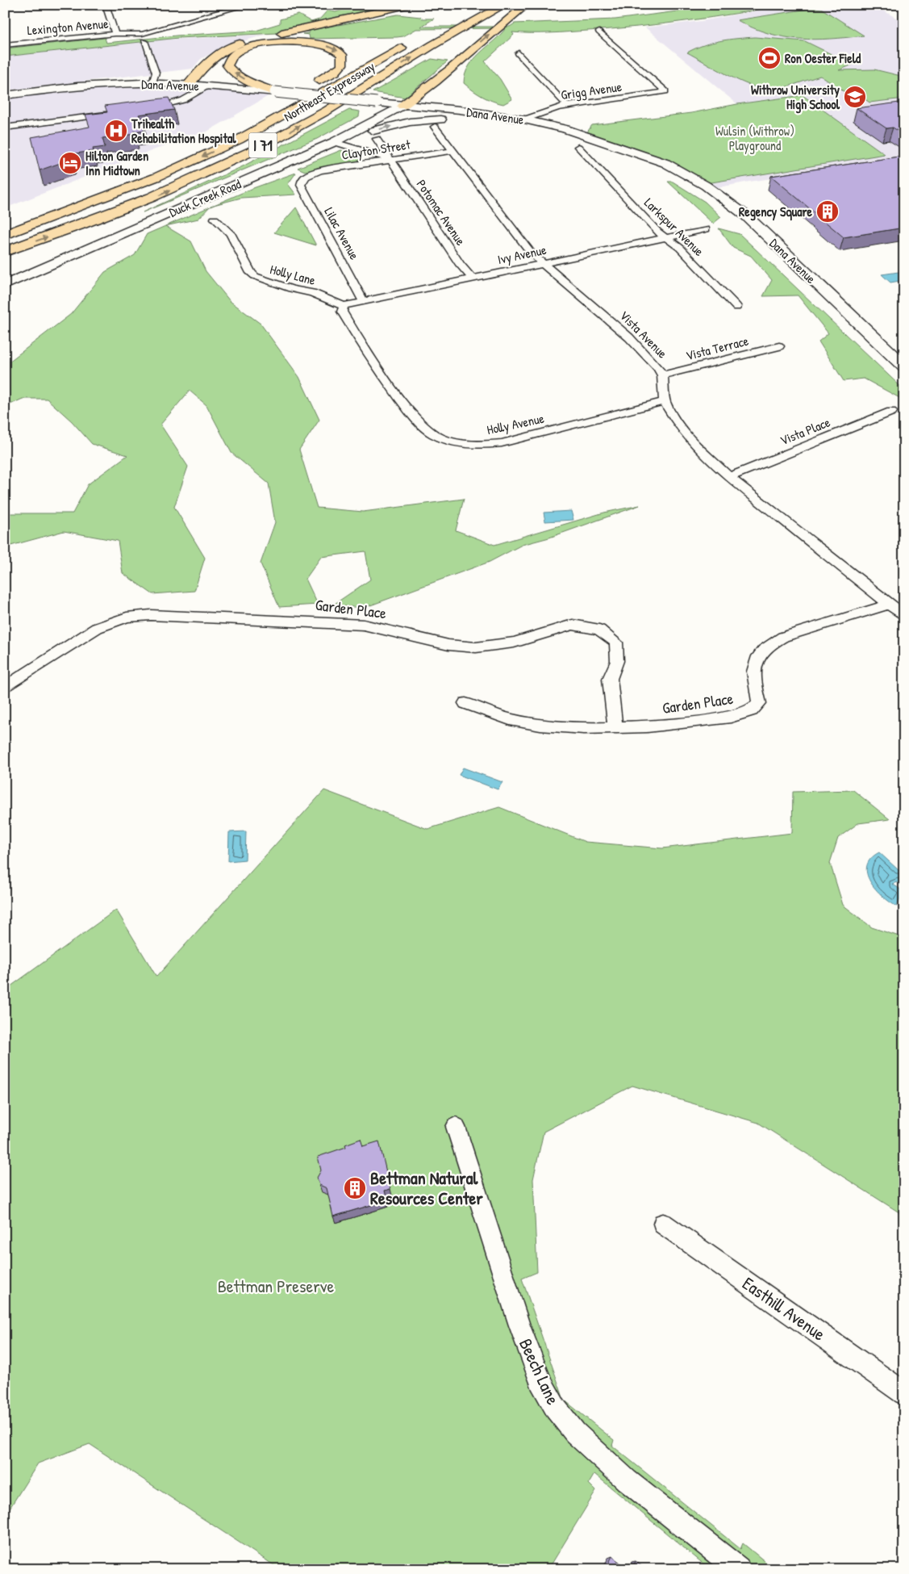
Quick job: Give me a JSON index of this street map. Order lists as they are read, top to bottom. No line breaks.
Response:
{"streets":{"highway":["Northeast Expressway","I 71"],"street":["Lexington Avenue","Dana Avenue","Grigg Avenue","Clayton Street","Duck Creek Road","Potomac Avenue","Larkspur Avenue","Lilac Avenue","Ivy Avenue","Holly Lane","Vista Avenue","Vista Terrace","Holly Avenue","Vista Place","Garden Place","Easthill Avenue","Beech Lane"]},"crossings":[["Dana Avenue","Grigg Avenue"],["Dana Avenue","Duck Creek Road"],["Clayton Street","Potomac Avenue"],["Clayton Street","Lilac Avenue"],["Clayton Street","Vista Avenue"],["Potomac Avenue","Ivy Avenue"],["Larkspur Avenue","Ivy Avenue"],["Lilac Avenue","Ivy Avenue"],["Ivy Avenue","Holly Lane"],["Ivy Avenue","Vista Avenue"],["Ivy Avenue","Holly Avenue"],["Holly Lane","Holly Avenue"],["Vista Avenue","Vista Terrace"],["Vista Avenue","Holly Avenue"],["Vista Avenue","Vista Place"],["Vista Avenue","Garden Place"]],"parks":["Wulsin (Withrow) Playground","Bettman Preserve"],"places":{"sports":["Ron Oester Field"],"school or university":["Withrow University High School"],"hospital":["Trihealth Rehabilitation Hospital"],"hotel":["Hilton Garden Inn Midtown"],"building":["Regency Square","Bettman Natural Resources Center"]}}
